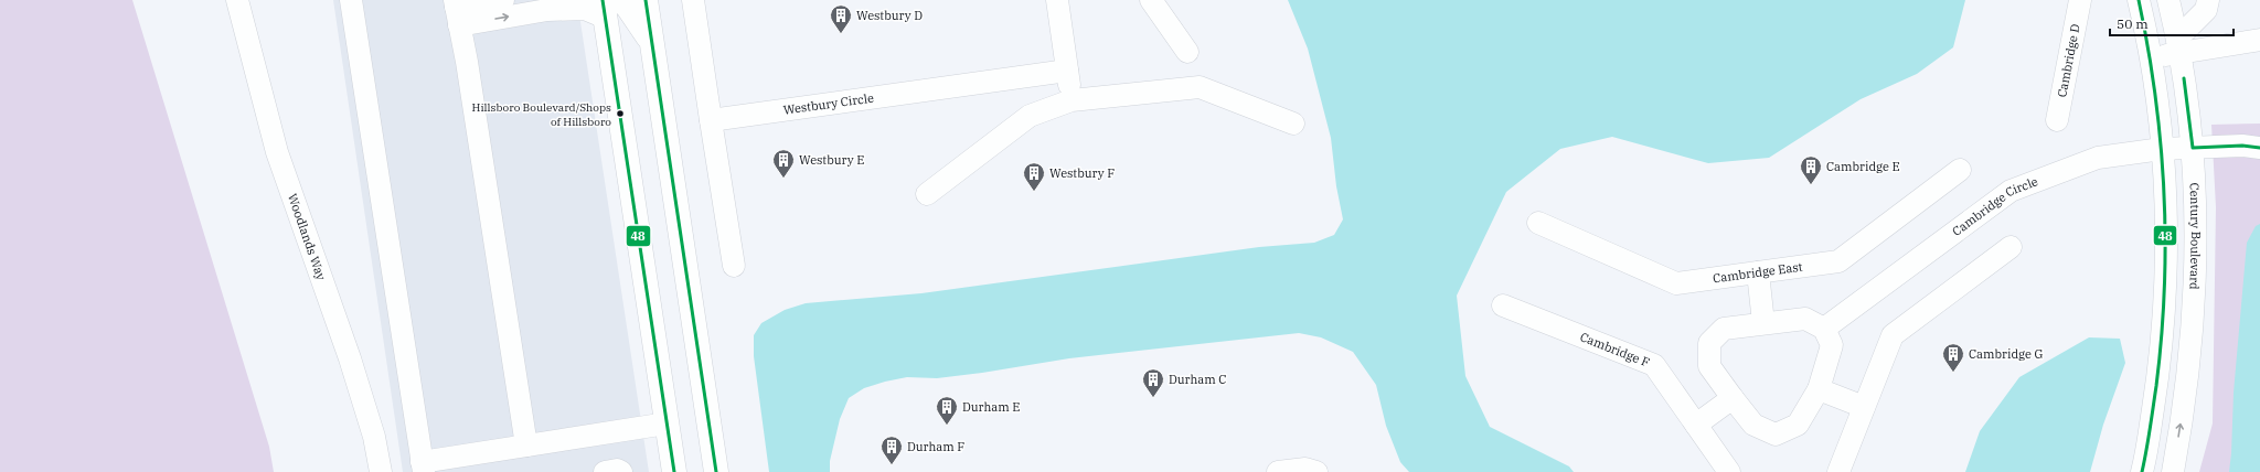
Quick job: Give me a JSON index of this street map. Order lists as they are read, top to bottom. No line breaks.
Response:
{"streets":{"street":["Cambridge D","Westbury Circle","Cambridge Circle","Century Boulevard","Woodlands Way","Cambridge East","Cambridge F"]},"crossings":[["Cambridge Circle","Century Boulevard"]],"places":{"building":["Westbury D","Westbury E","Cambridge E","Westbury F","Cambridge G","Durham C","Durham E","Durham F"],"other":["Hillsboro Boulevard/Shops of Hillsboro"]},"lines":["transit line 48"],"scale_bar":"50 m"}
